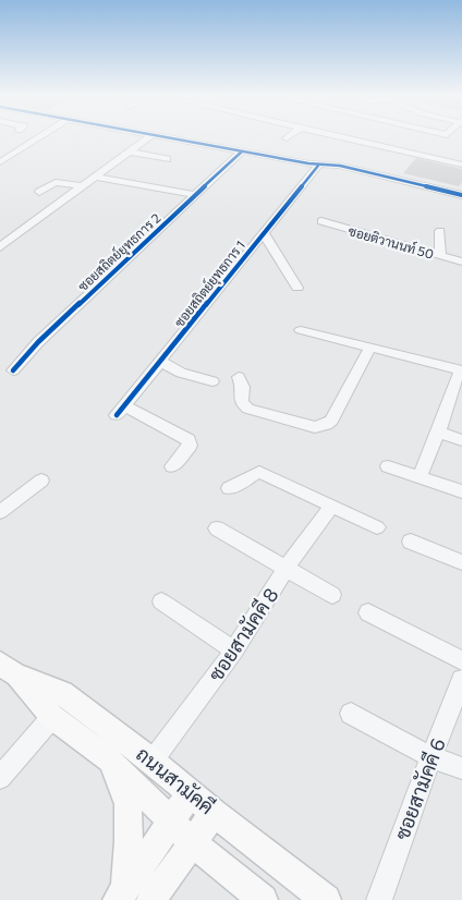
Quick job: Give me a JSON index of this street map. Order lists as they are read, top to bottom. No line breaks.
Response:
{"streets":{"main road":["ถนนสามัคคี"],"street":["ซอยติวานนท์ 50","ซอยสถิตย์ยุทธการ 2","ซอยสถิตย์ยุทธการ 1","ซอยสามัคคี 8","ซอยสามัคคี 6"]},"crossings":[["ซอยสามัคคี 8","ถนนสามัคคี"]]}
